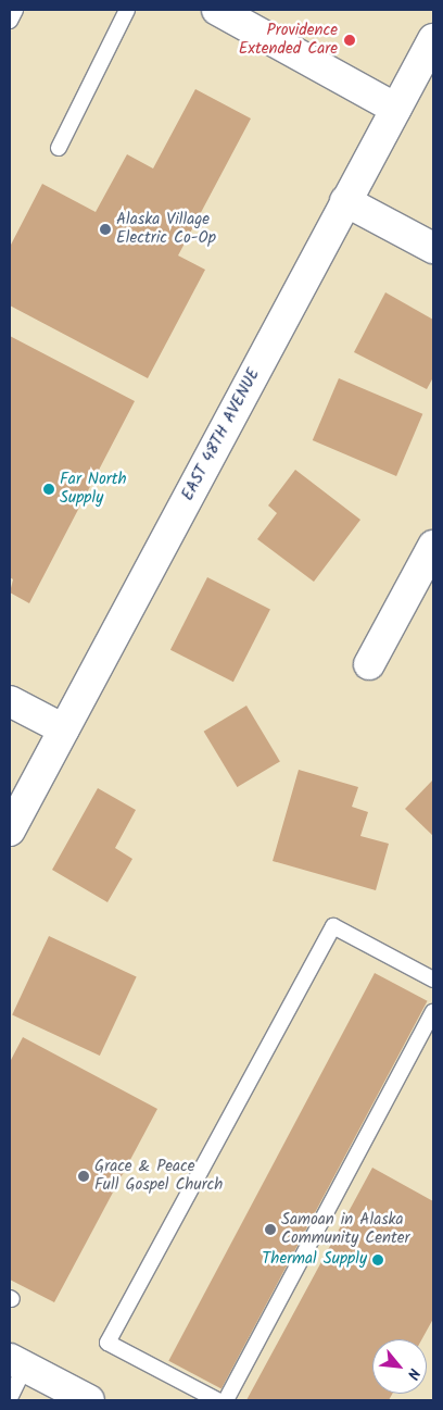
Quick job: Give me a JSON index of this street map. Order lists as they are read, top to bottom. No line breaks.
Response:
{"streets":{"street":["EAST 48TH AVENUE"]},"places":["Providence Extended Care","Alaska Village Electric Co-Op","Far North Supply","Grace & Peace Full Gospel Church","Samoan in Alaska Community Center","Thermal Supply"],"north":"bottom right"}
